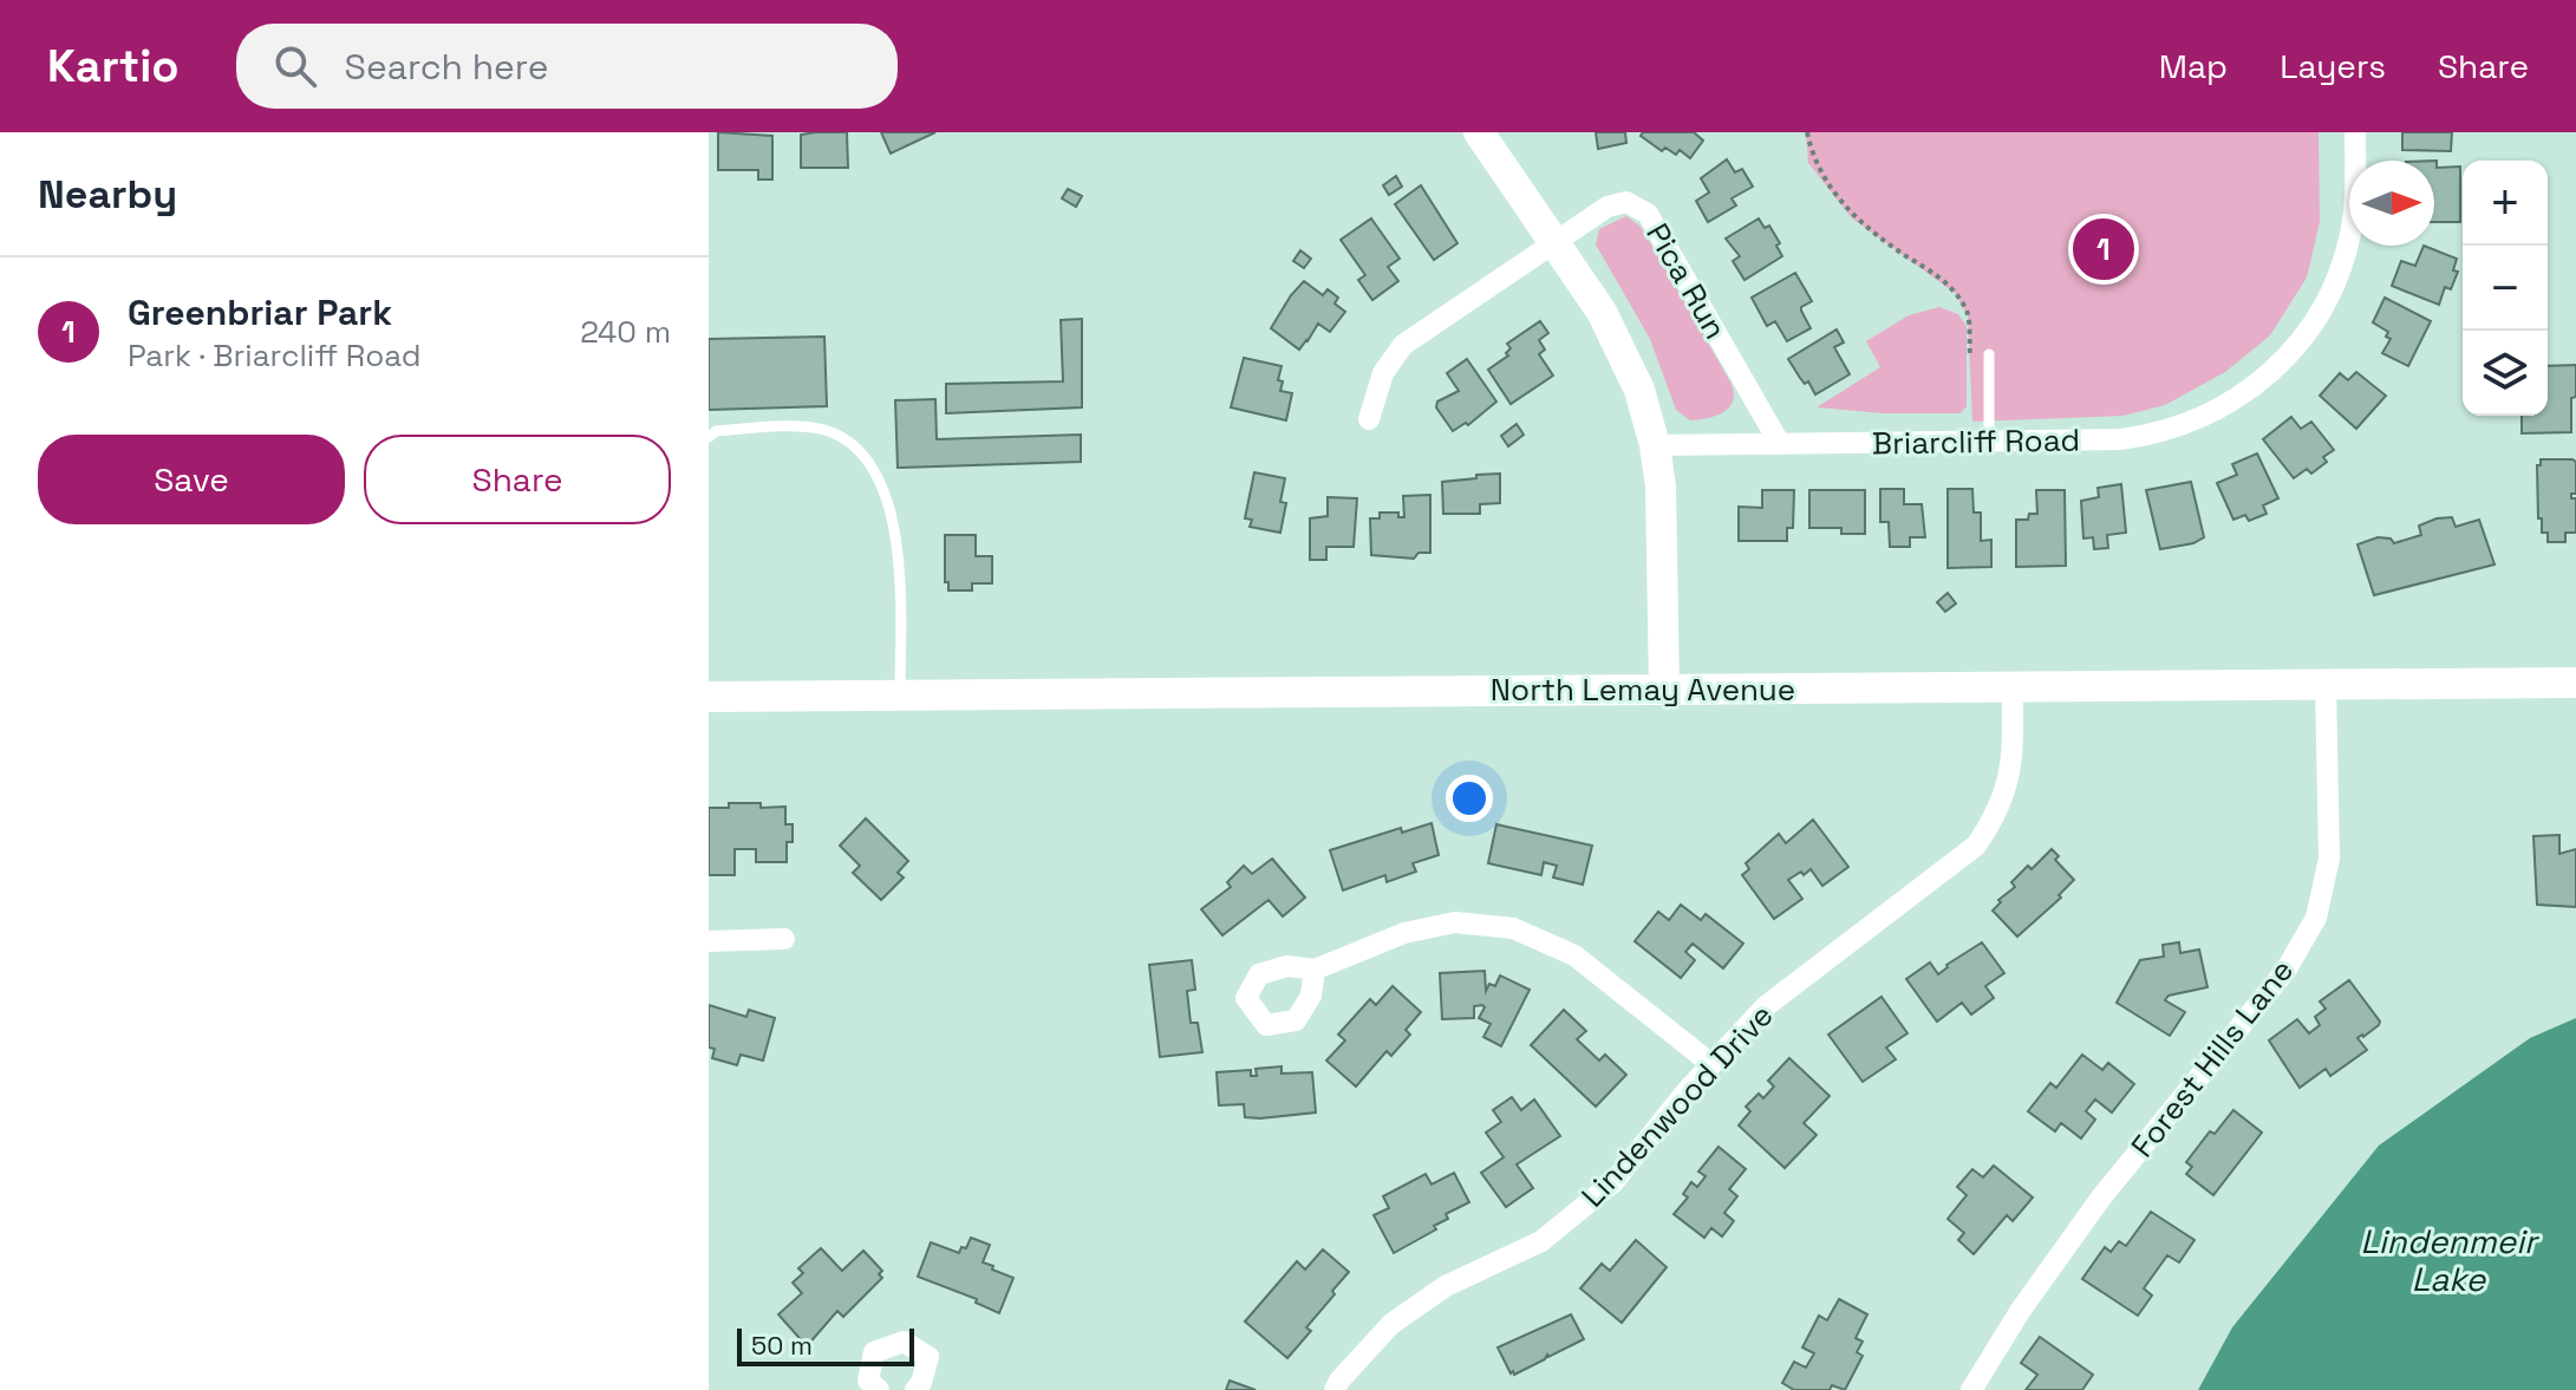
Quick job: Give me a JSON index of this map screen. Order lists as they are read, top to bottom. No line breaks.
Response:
{"streets":{"main road":["North Lemay Avenue"],"street":["Pica Run","Briarcliff Road","Forest Hills Lane","Lindenwood Drive"]},"crossings":[["Pica Run","Briarcliff Road"],["North Lemay Avenue","Forest Hills Lane"],["North Lemay Avenue","Lindenwood Drive"]],"water":["Lindenmeir Lake"],"scale_bar":"50 m","north":"right","page":{"header":"Kartio","search":"Search here","nav":["Map","Layers","Share"],"heading":"Nearby","map_buttons":["+","−"],"pins":"1","list":[{"mark":"1","name":"Greenbriar Park","note":"Park · Briarcliff Road","value":"240 m"}],"buttons":["Save","Share"],"scale":"50 m"}}
